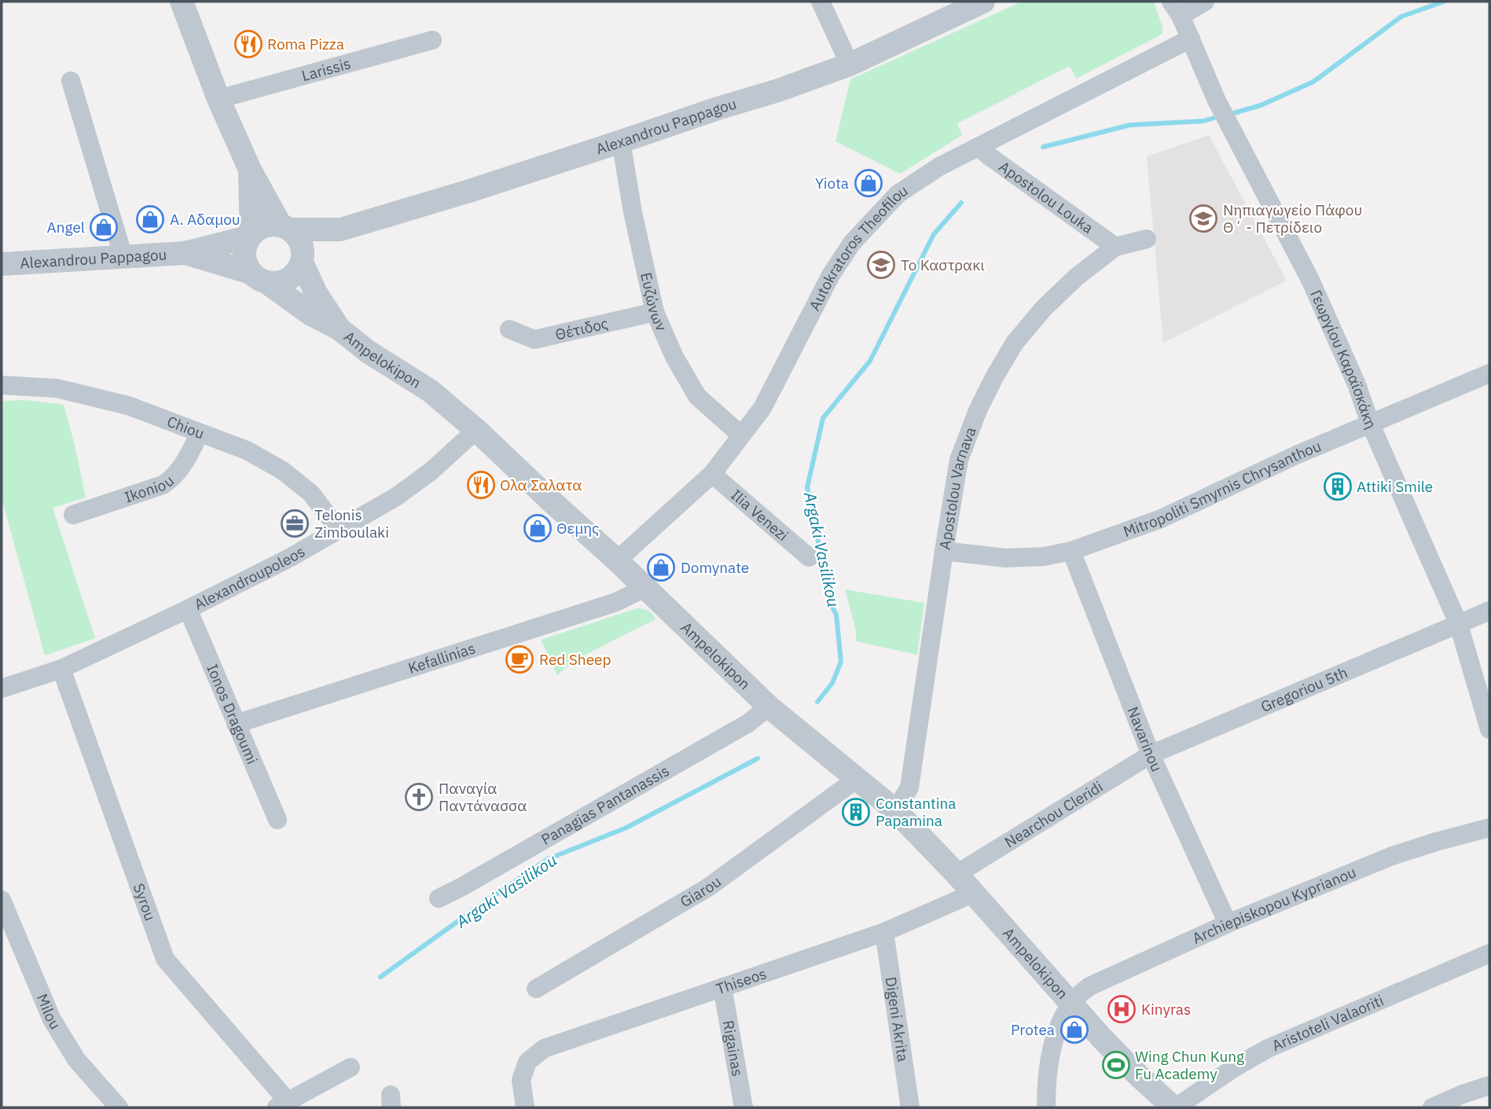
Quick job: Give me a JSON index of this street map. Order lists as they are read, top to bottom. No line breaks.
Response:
{"streets":{"street":["Larissis","Alexandrou Pappagou","Apostolou Louka","Autokratoros Theofilou","Ευζώνων","Θέτιδος","Ampelokipon","Γεωργίου Καραϊσκάκη","Chiou","Ikoniou","Apostolou Varnava","Mitropoliti Smyrnis Chrysanthou","Ilia Venezi","Alexandroupoleos","Kefallinias","Gregoriou 5th","Ionos Dragoumi","Navarinou","Panagias Pantanassis","Nearchou Cleridi","Giarou","Syrou","Archiepiskopou Kyprianou","Thiseos","Milou","Digeni Akrita","Aristoteli Valaoriti","Rigainas"]},"crossings":[["Alexandrou Pappagou","Ευζώνων"],["Alexandrou Pappagou","Ampelokipon"],["Apostolou Louka","Autokratoros Theofilou"],["Apostolou Louka","Apostolou Varnava"],["Autokratoros Theofilou","Ευζώνων"],["Autokratoros Theofilou","Ampelokipon"],["Autokratoros Theofilou","Γεωργίου Καραϊσκάκη"],["Autokratoros Theofilou","Ilia Venezi"],["Ευζώνων","Θέτιδος"],["Ampelokipon","Apostolou Varnava"],["Ampelokipon","Alexandroupoleos"],["Ampelokipon","Kefallinias"],["Ampelokipon","Panagias Pantanassis"],["Ampelokipon","Nearchou Cleridi"],["Ampelokipon","Giarou"],["Ampelokipon","Archiepiskopou Kyprianou"],["Ampelokipon","Thiseos"],["Ampelokipon","Aristoteli Valaoriti"],["Γεωργίου Καραϊσκάκη","Mitropoliti Smyrnis Chrysanthou"],["Γεωργίου Καραϊσκάκη","Gregoriou 5th"],["Chiou","Ikoniou"],["Chiou","Alexandroupoleos"],["Apostolou Varnava","Mitropoliti Smyrnis Chrysanthou"],["Mitropoliti Smyrnis Chrysanthou","Navarinou"],["Alexandroupoleos","Ionos Dragoumi"],["Alexandroupoleos","Syrou"],["Kefallinias","Ionos Dragoumi"],["Gregoriou 5th","Navarinou"],["Gregoriou 5th","Nearchou Cleridi"],["Navarinou","Nearchou Cleridi"],["Navarinou","Archiepiskopou Kyprianou"],["Thiseos","Digeni Akrita"],["Thiseos","Rigainas"]],"water":["Argaki Vasilikou"],"places":{"restaurant":["Roma Pizza","Ολα Σαλατα"],"shop":["Yiota","Α. Αδαμου","Angel","Θεμης","Domynate","Protea"],"school or university":["Νηπιαγωγείο Πάφου Θ΄ - Πετρίδειο","Το Καστρακι"],"building":["Attiki Smile","Constantina Papamina"],"office":["Telonis Zimboulaki"],"cafe":["Red Sheep"],"church":["Παναγία Παντάνασσα"],"hospital":["Kinyras"],"sports":["Wing Chun Kung Fu Academy"]}}
